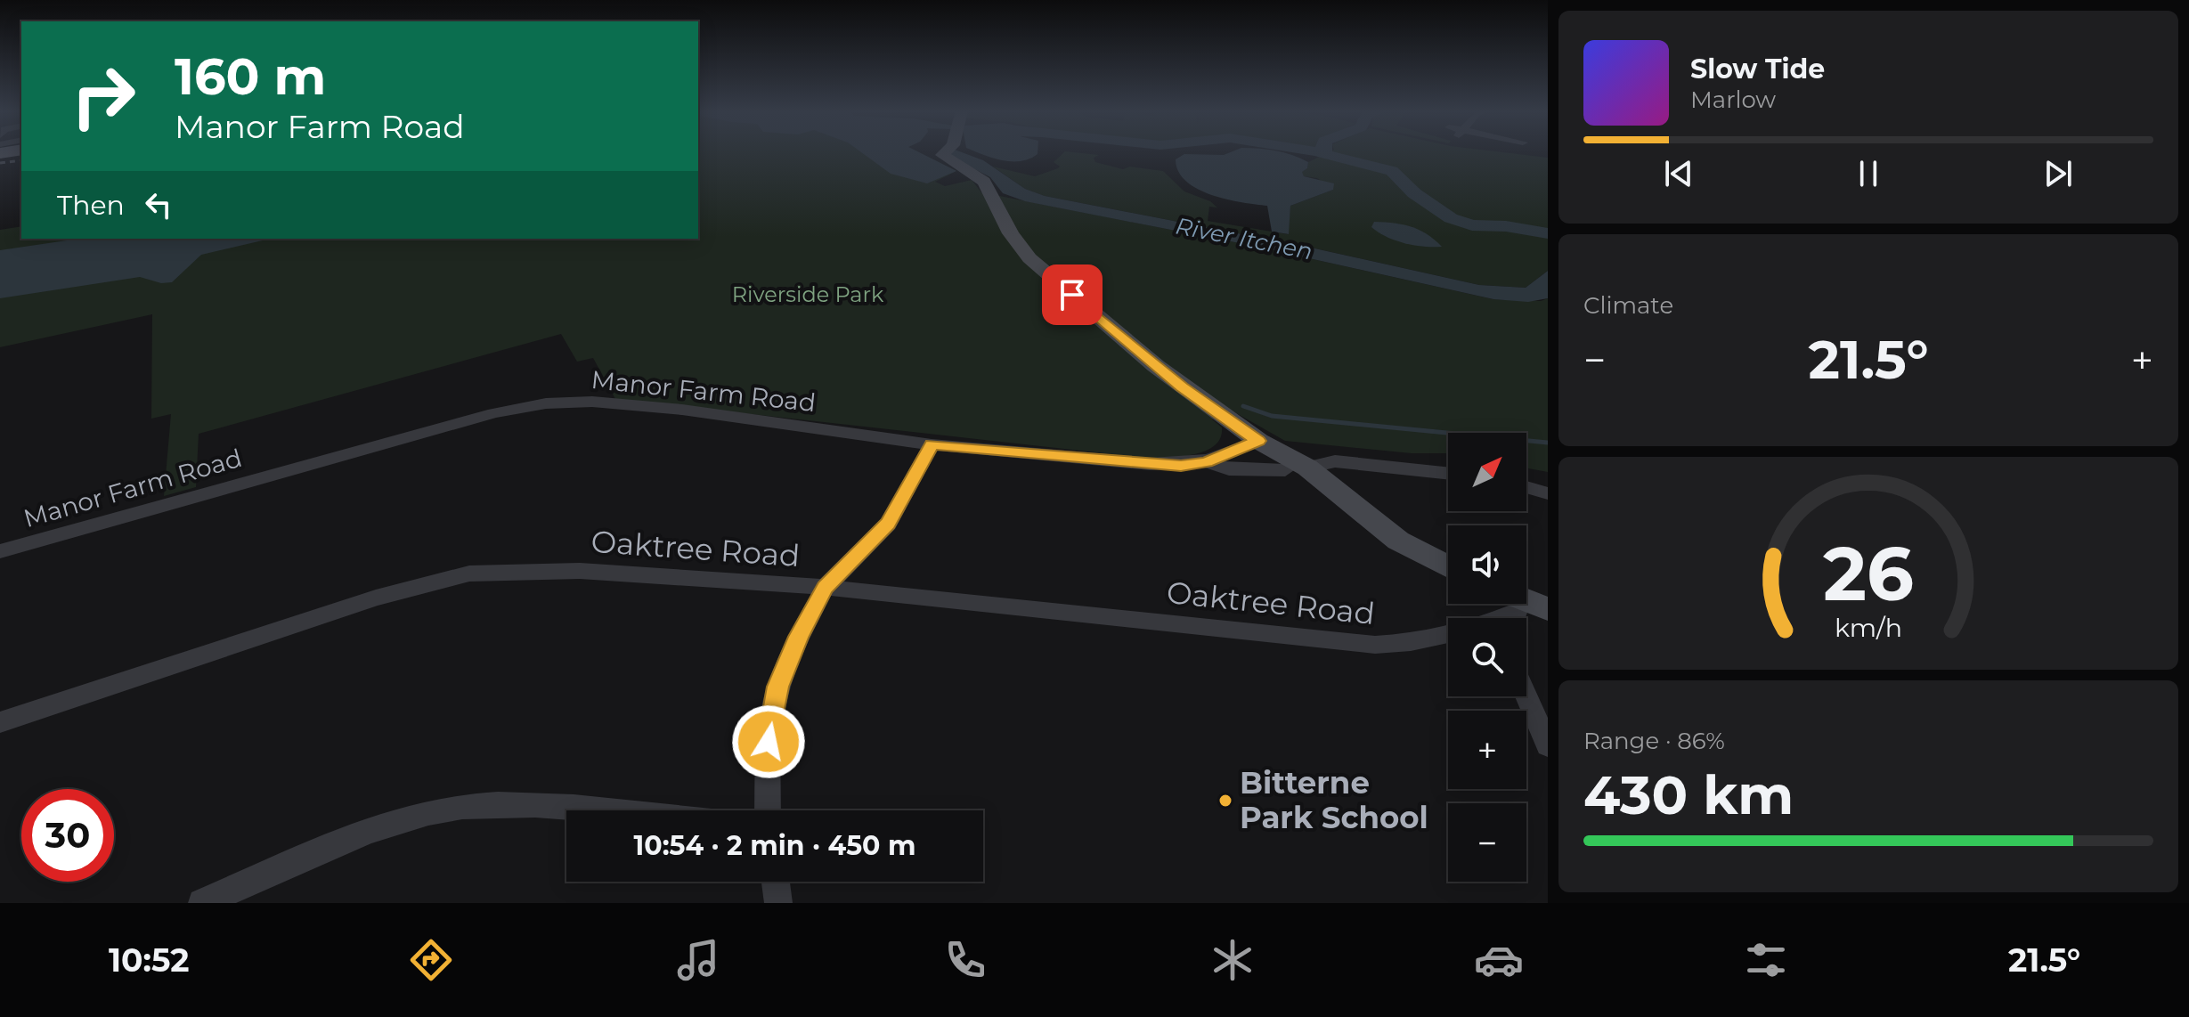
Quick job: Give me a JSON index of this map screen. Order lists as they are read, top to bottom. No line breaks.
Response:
{"streets":{"street":["Manor Farm Road","Oaktree Road"]},"water":["River Itchen"],"parks":["Riverside Park"],"places":["Bitterne Park School"],"north":"top right","page":{"turn":["160 m","Manor Farm Road"],"song":["Slow Tide","Marlow"],"then":"Then","tile":["Climate",["Range · 86%","430 km"]],"heat":["−","21.5°","+"],"map_buttons":["+","−"],"limit":"30","trip":"10:54 · 2 min · 450 m","tabs":["10:52","21.5°"],"gauge":["26","km/h"]}}
